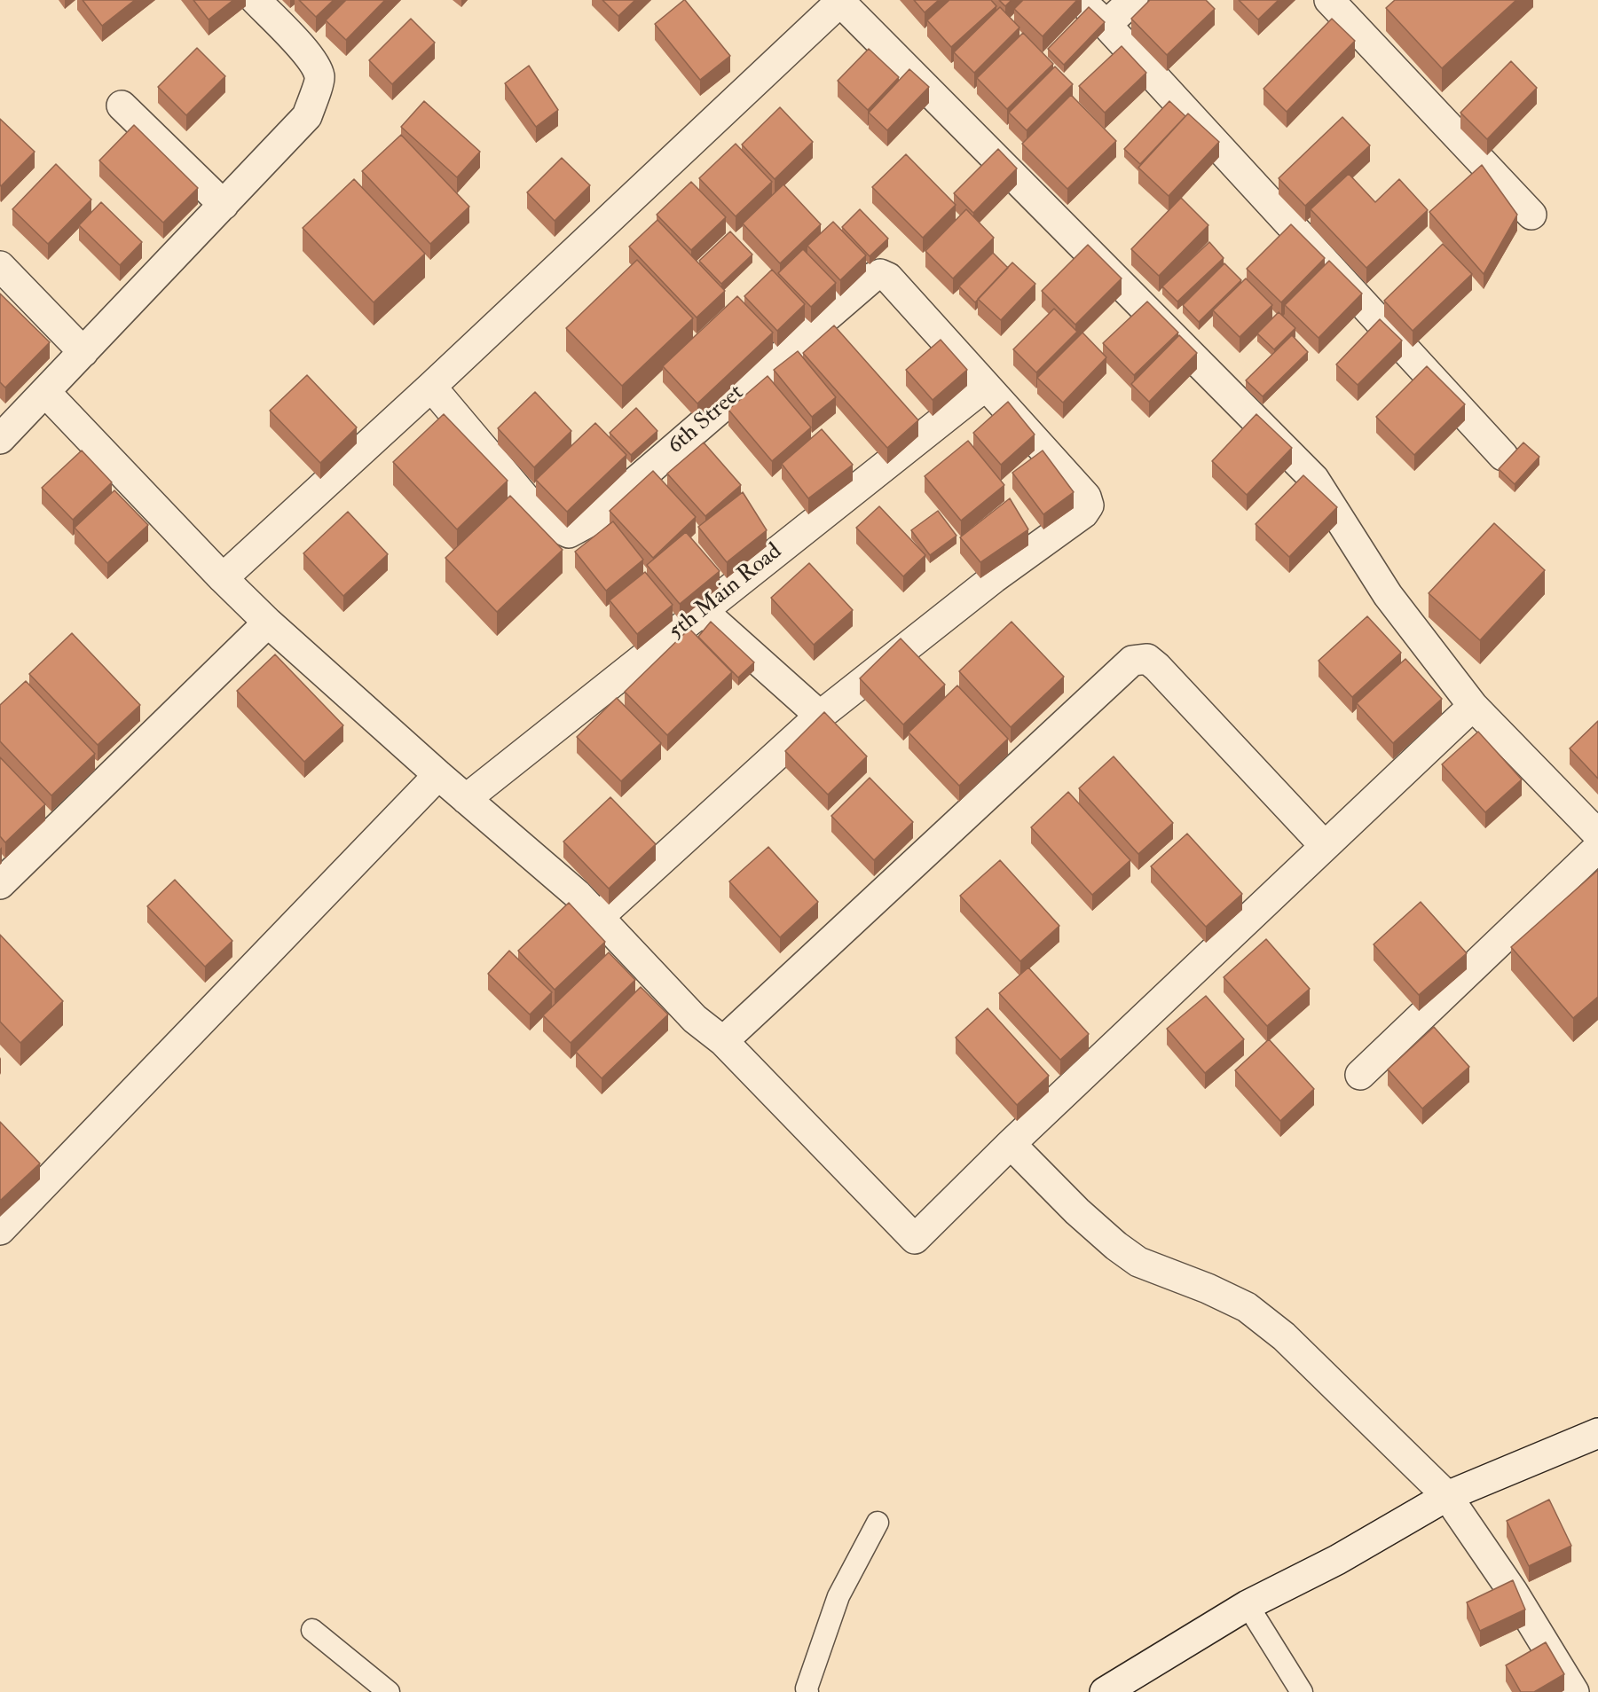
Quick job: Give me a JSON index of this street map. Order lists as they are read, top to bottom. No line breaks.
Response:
{"streets":{"street":["6th Street","5th Main Road"]},"crossings":[["6th Street","5th Main Road"]]}
